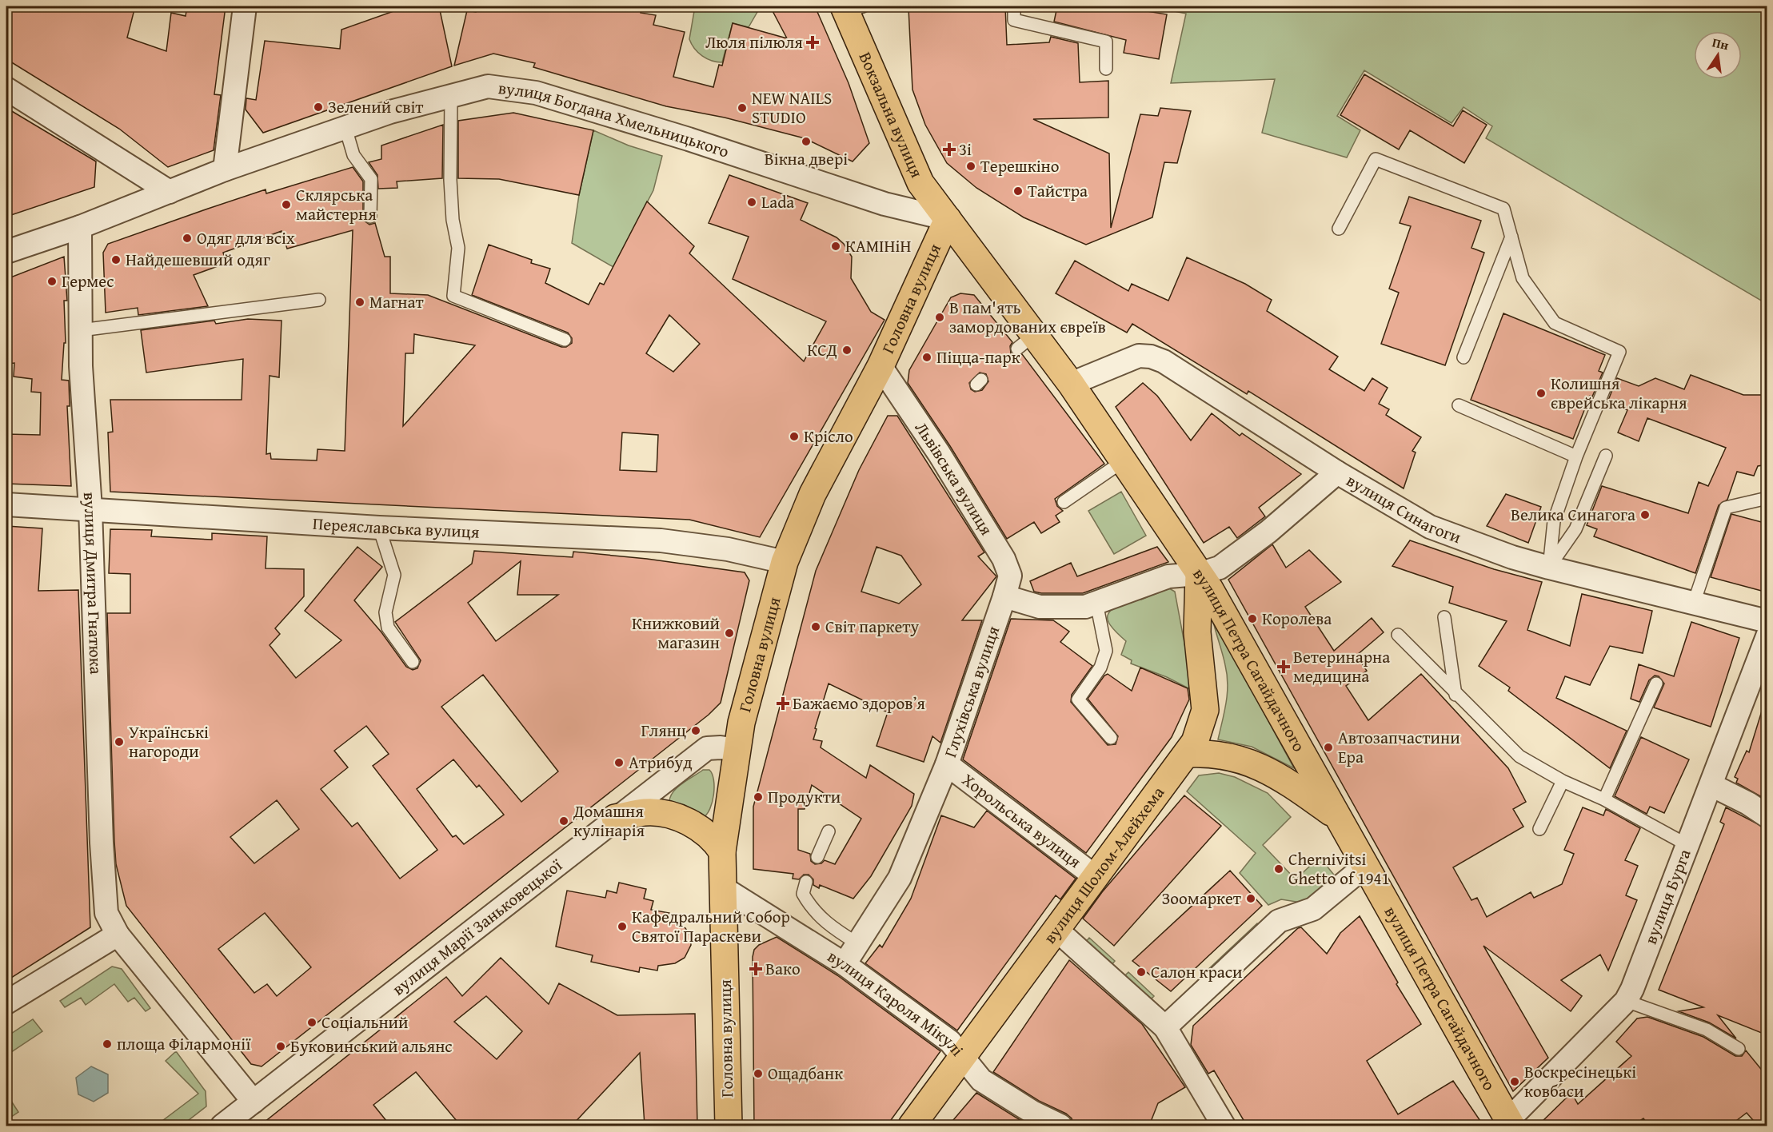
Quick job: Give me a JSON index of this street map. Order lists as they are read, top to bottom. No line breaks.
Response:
{"streets":{"main road":["Вокзальна вулиця","Головна вулиця","вулиця Петра Сагайдачного","вулиця Шолом-Алейхема"],"street":["вулиця Богдана Хмельницького","Львівська вулиця","вулиця Синагоги","Переяславська вулиця","вулиця Дмитра Гнатюка","Глухівська вулиця","Хорольська вулиця","вулиця Бурга","вулиця Марії Заньковецької","вулиця Кароля Мікулі"]},"crossings":[["Вокзальна вулиця","вулиця Богдана Хмельницького"],["Вокзальна вулиця","Головна вулиця"],["Вокзальна вулиця","вулиця Петра Сагайдачного"],["вулиця Богдана Хмельницького","Головна вулиця"],["вулиця Богдана Хмельницького","вулиця Дмитра Гнатюка"],["вулиця Богдана Хмельницького","вулиця Петра Сагайдачного"],["Головна вулиця","Львівська вулиця"],["Головна вулиця","Переяславська вулиця"],["Головна вулиця","вулиця Петра Сагайдачного"],["Головна вулиця","вулиця Марії Заньковецької"],["Головна вулиця","вулиця Кароля Мікулі"],["Львівська вулиця","Глухівська вулиця"],["вулиця Синагоги","вулиця Петра Сагайдачного"],["Переяславська вулиця","вулиця Дмитра Гнатюка"],["вулиця Петра Сагайдачного","вулиця Шолом-Алейхема"],["вулиця Петра Сагайдачного","вулиця Бурга"],["Глухівська вулиця","Хорольська вулиця"],["Глухівська вулиця","вулиця Кароля Мікулі"],["Хорольська вулиця","вулиця Шолом-Алейхема"],["вулиця Шолом-Алейхема","вулиця Кароля Мікулі"]],"places":{"health":["Люля пілюля","3і","Ветеринарна медицина","Бажаємо здоровʼя","Вако"],"other":["Зелений світ","NEW NAILS STUDIO","Вікна двері","Терешкіно","Тайстра","Lada","Склярська майстерня","Одяг для всіх","КАМІНіН","Найдешевший одяг","Гермес","Магнат","В пам'ять замордованих євреїв","КСД","Піцца-парк","Колишня єврейська лікарня","Крісло","Велика Синагога","Королева","Світ паркету","Книжковий магазин","Глянц","Українські нагороди","Автозапчастини Ера","Атрибуд","Продукти","Домашня кулінарія","Chernivitsi Ghetto of 1941","Зоомаркет","Кафедральний Собор Святої Параскеви","Салон краси","Соціальний","площа Філармонії","Буковинський альянс","Ощадбанк","Воскресінецькі ковбаси"]},"north":"top"}
